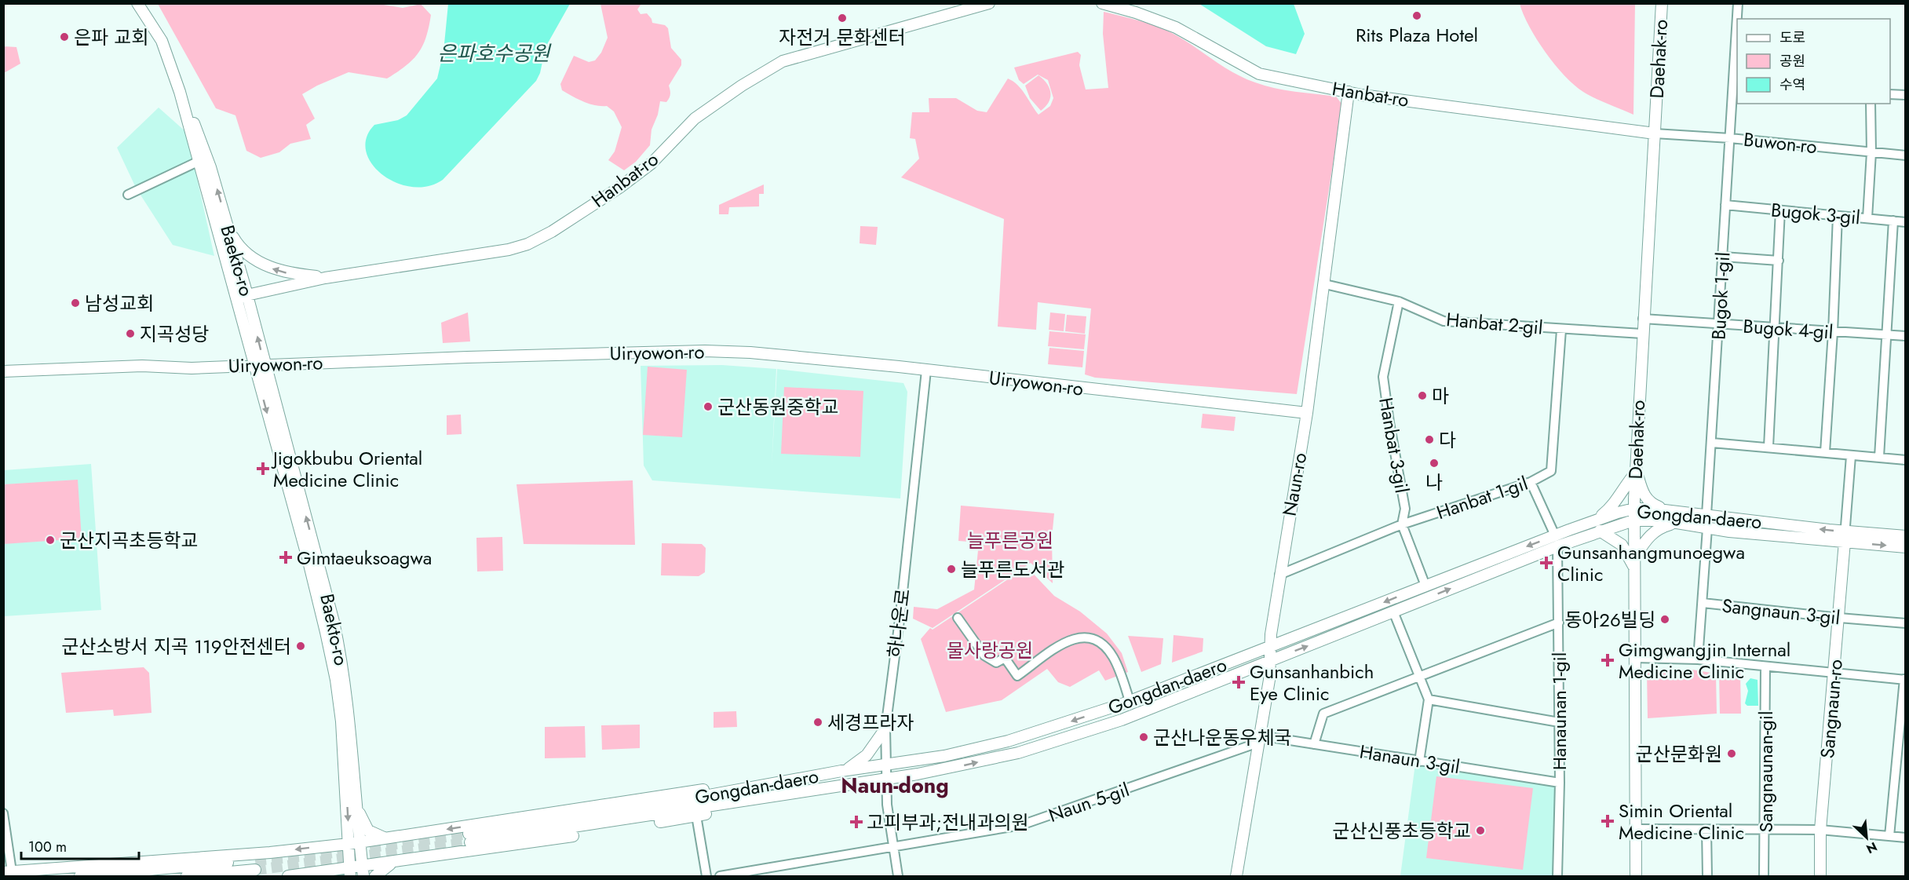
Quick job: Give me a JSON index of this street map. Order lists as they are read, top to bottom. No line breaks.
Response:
{"streets":{"street":["Daehak-ro","Hanbat-ro","Buwon-ro","Bugok 3-gil","Baekto-ro","Bugok 1-gil","Hanbat 2-gil","Bugok 4-gil","Uiryowon-ro","Hanbat 3-gil","Naun-ro","Hanbat 1-gil","Gongdan-daero","Sangnaun 3-gil","하나운로","Sangnaun-ro","Hanaunan 1-gil","Hanaun 3-gil","Sangnaunan-gil","Naun 5-gil"]},"crossings":[["Daehak-ro","Hanbat-ro"],["Daehak-ro","Buwon-ro"],["Daehak-ro","Hanbat 2-gil"],["Daehak-ro","Bugok 4-gil"],["Daehak-ro","Gongdan-daero"],["Hanbat-ro","Buwon-ro"],["Hanbat-ro","Baekto-ro"],["Hanbat-ro","Naun-ro"],["Buwon-ro","Bugok 1-gil"],["Bugok 3-gil","Bugok 1-gil"],["Baekto-ro","Uiryowon-ro"],["Bugok 1-gil","Bugok 4-gil"],["Bugok 1-gil","Gongdan-daero"],["Hanbat 2-gil","Hanbat 3-gil"],["Hanbat 2-gil","Naun-ro"],["Hanbat 2-gil","Hanbat 1-gil"],["Uiryowon-ro","Naun-ro"],["Uiryowon-ro","하나운로"],["Hanbat 3-gil","Hanbat 1-gil"],["Hanbat 3-gil","Gongdan-daero"],["Naun-ro","Hanbat 1-gil"],["Naun-ro","Gongdan-daero"],["Naun-ro","Hanaun 3-gil"],["Naun-ro","Naun 5-gil"],["Gongdan-daero","Sangnaun 3-gil"],["Gongdan-daero","하나운로"],["Gongdan-daero","Sangnaun-ro"],["Gongdan-daero","Hanaunan 1-gil"],["Sangnaun 3-gil","Sangnaun-ro"],["하나운로","Naun 5-gil"],["Hanaunan 1-gil","Hanaun 3-gil"],["Hanaun 3-gil","Naun 5-gil"]],"districts":["Naun-dong"],"water":["은파호수공원"],"parks":["늘푸른공원","물사랑공원"],"places":{"other":["Rits Plaza Hotel","자전거 문화센터","은파 교회","남성교회","지곡성당","마","군산동원중학교","다","나","군산지곡초등학교","늘푸른도서관","동아26빌딩","군산소방서 지곡 119안전센터","세경프라자","군산나운동우체국","군산문화원","군산신풍초등학교"],"health":["Jigokbubu Oriental Medicine Clinic","Gimtaeuksoagwa","Gunsanhangmunoegwa Clinic","Gimgwangjin Internal Medicine Clinic","Gunsanhanbich Eye Clinic","Simin Oriental Medicine Clinic","고피부과;전내과의원"]},"legend":["도로","공원","수역"],"scale_bar":"100 m","north":"bottom right"}
